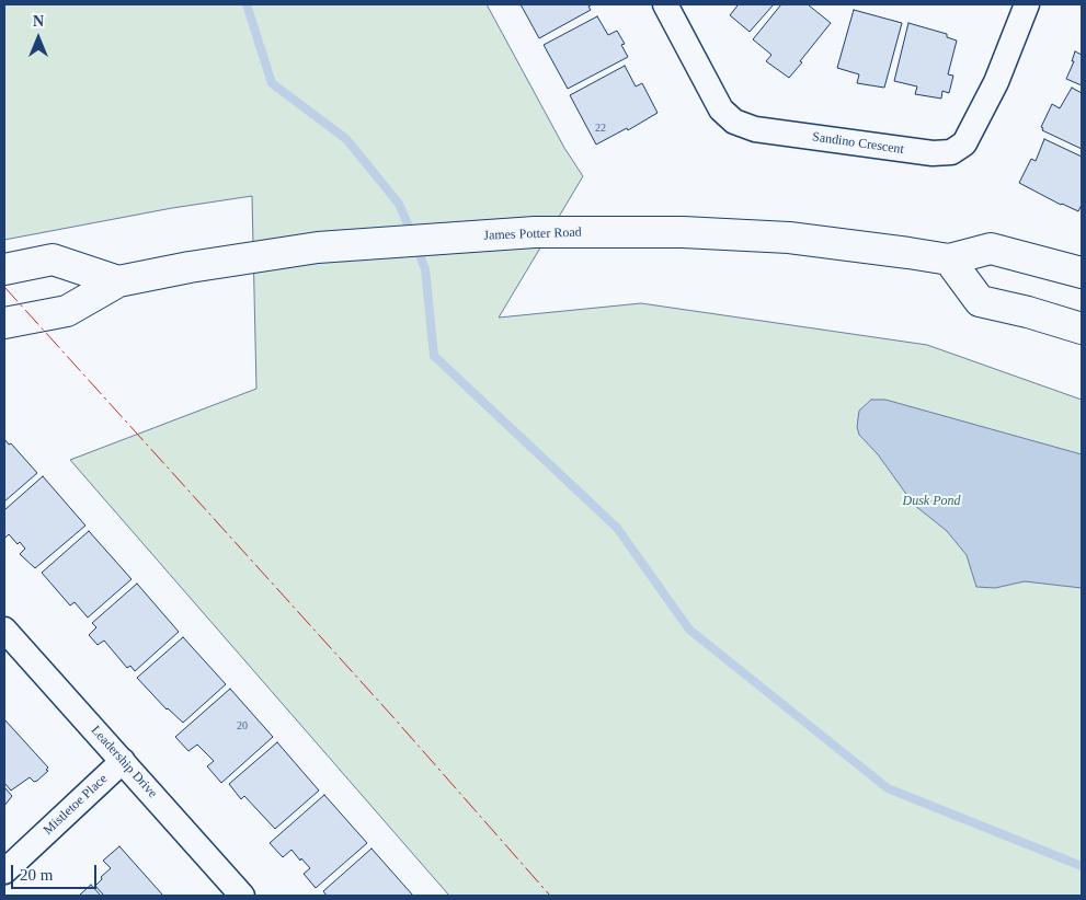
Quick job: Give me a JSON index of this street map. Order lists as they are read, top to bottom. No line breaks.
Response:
{"streets":{"main road":["James Potter Road"],"street":["Sandino Crescent","Leadership Drive","Mistletoe Place"]},"crossings":[["Leadership Drive","Mistletoe Place"]],"parks":["Dusk Pond"],"house_numbers":["22","20"],"scale_bar":"20 m","north":"top"}
